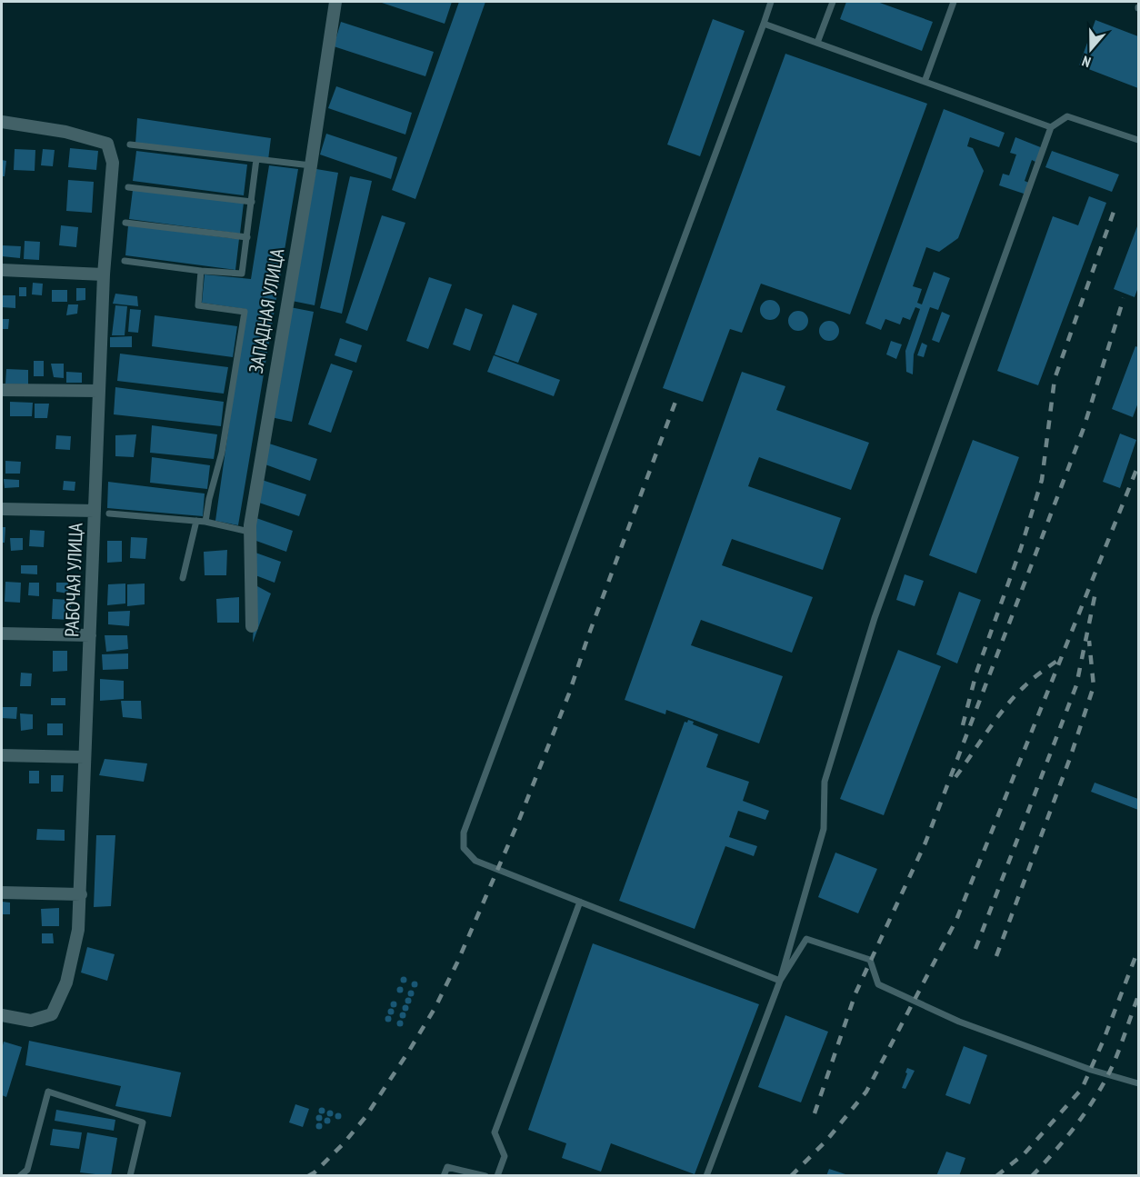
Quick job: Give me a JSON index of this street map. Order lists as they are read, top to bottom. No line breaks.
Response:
{"streets":{"street":["ЗАПАДНАЯ УЛИЦА","РАБОЧАЯ УЛИЦА"]},"north":"bottom"}
